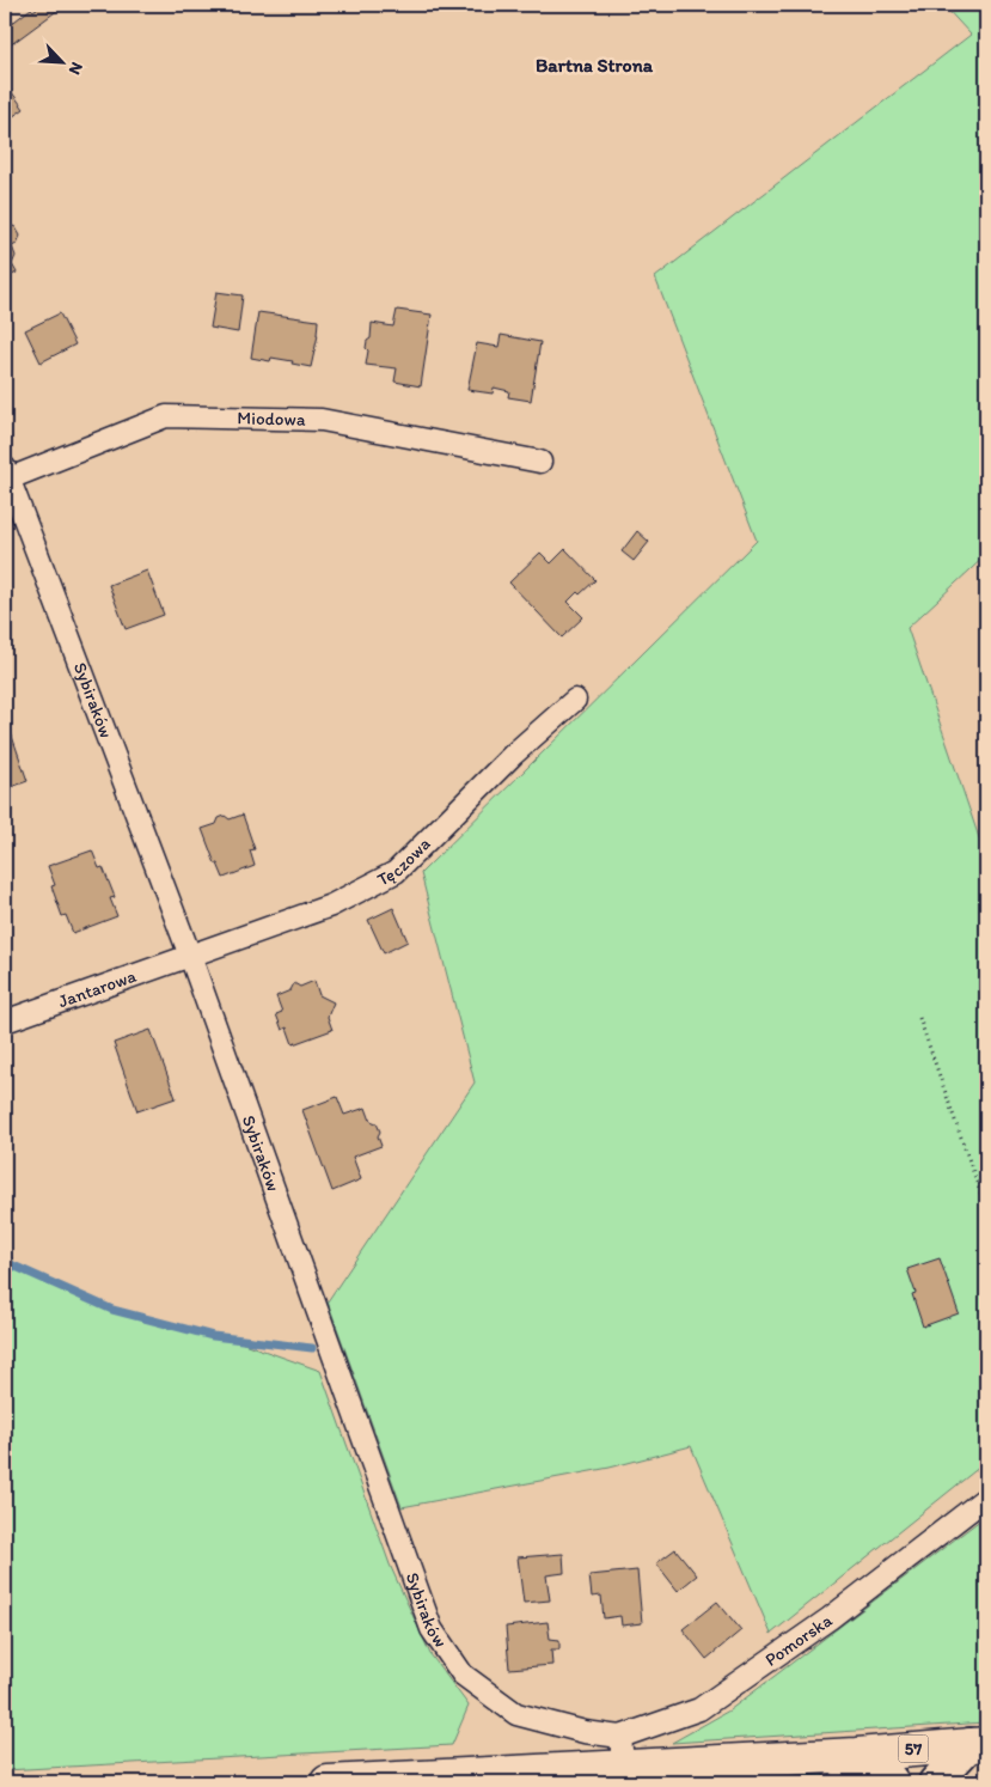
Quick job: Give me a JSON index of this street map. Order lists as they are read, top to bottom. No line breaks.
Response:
{"streets":{"main road":["57"],"street":["Miodowa","Sybiraków","Tęczowa","Jantarowa","Pomorska"]},"crossings":[["Miodowa","Sybiraków"],["Sybiraków","Tęczowa"],["Sybiraków","Jantarowa"],["Sybiraków","Pomorska"],["Sybiraków","57"],["Tęczowa","Jantarowa"],["Pomorska","57"]],"districts":["Bartna Strona"],"north":"bottom right"}
